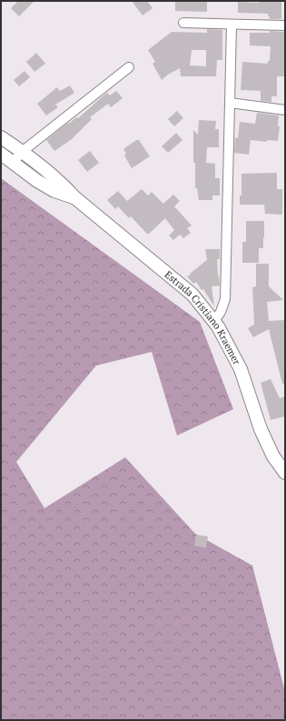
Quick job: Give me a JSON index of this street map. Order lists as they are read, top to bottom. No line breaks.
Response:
{"streets":{"main road":["Estrada Cristiano Kraemer"]}}
